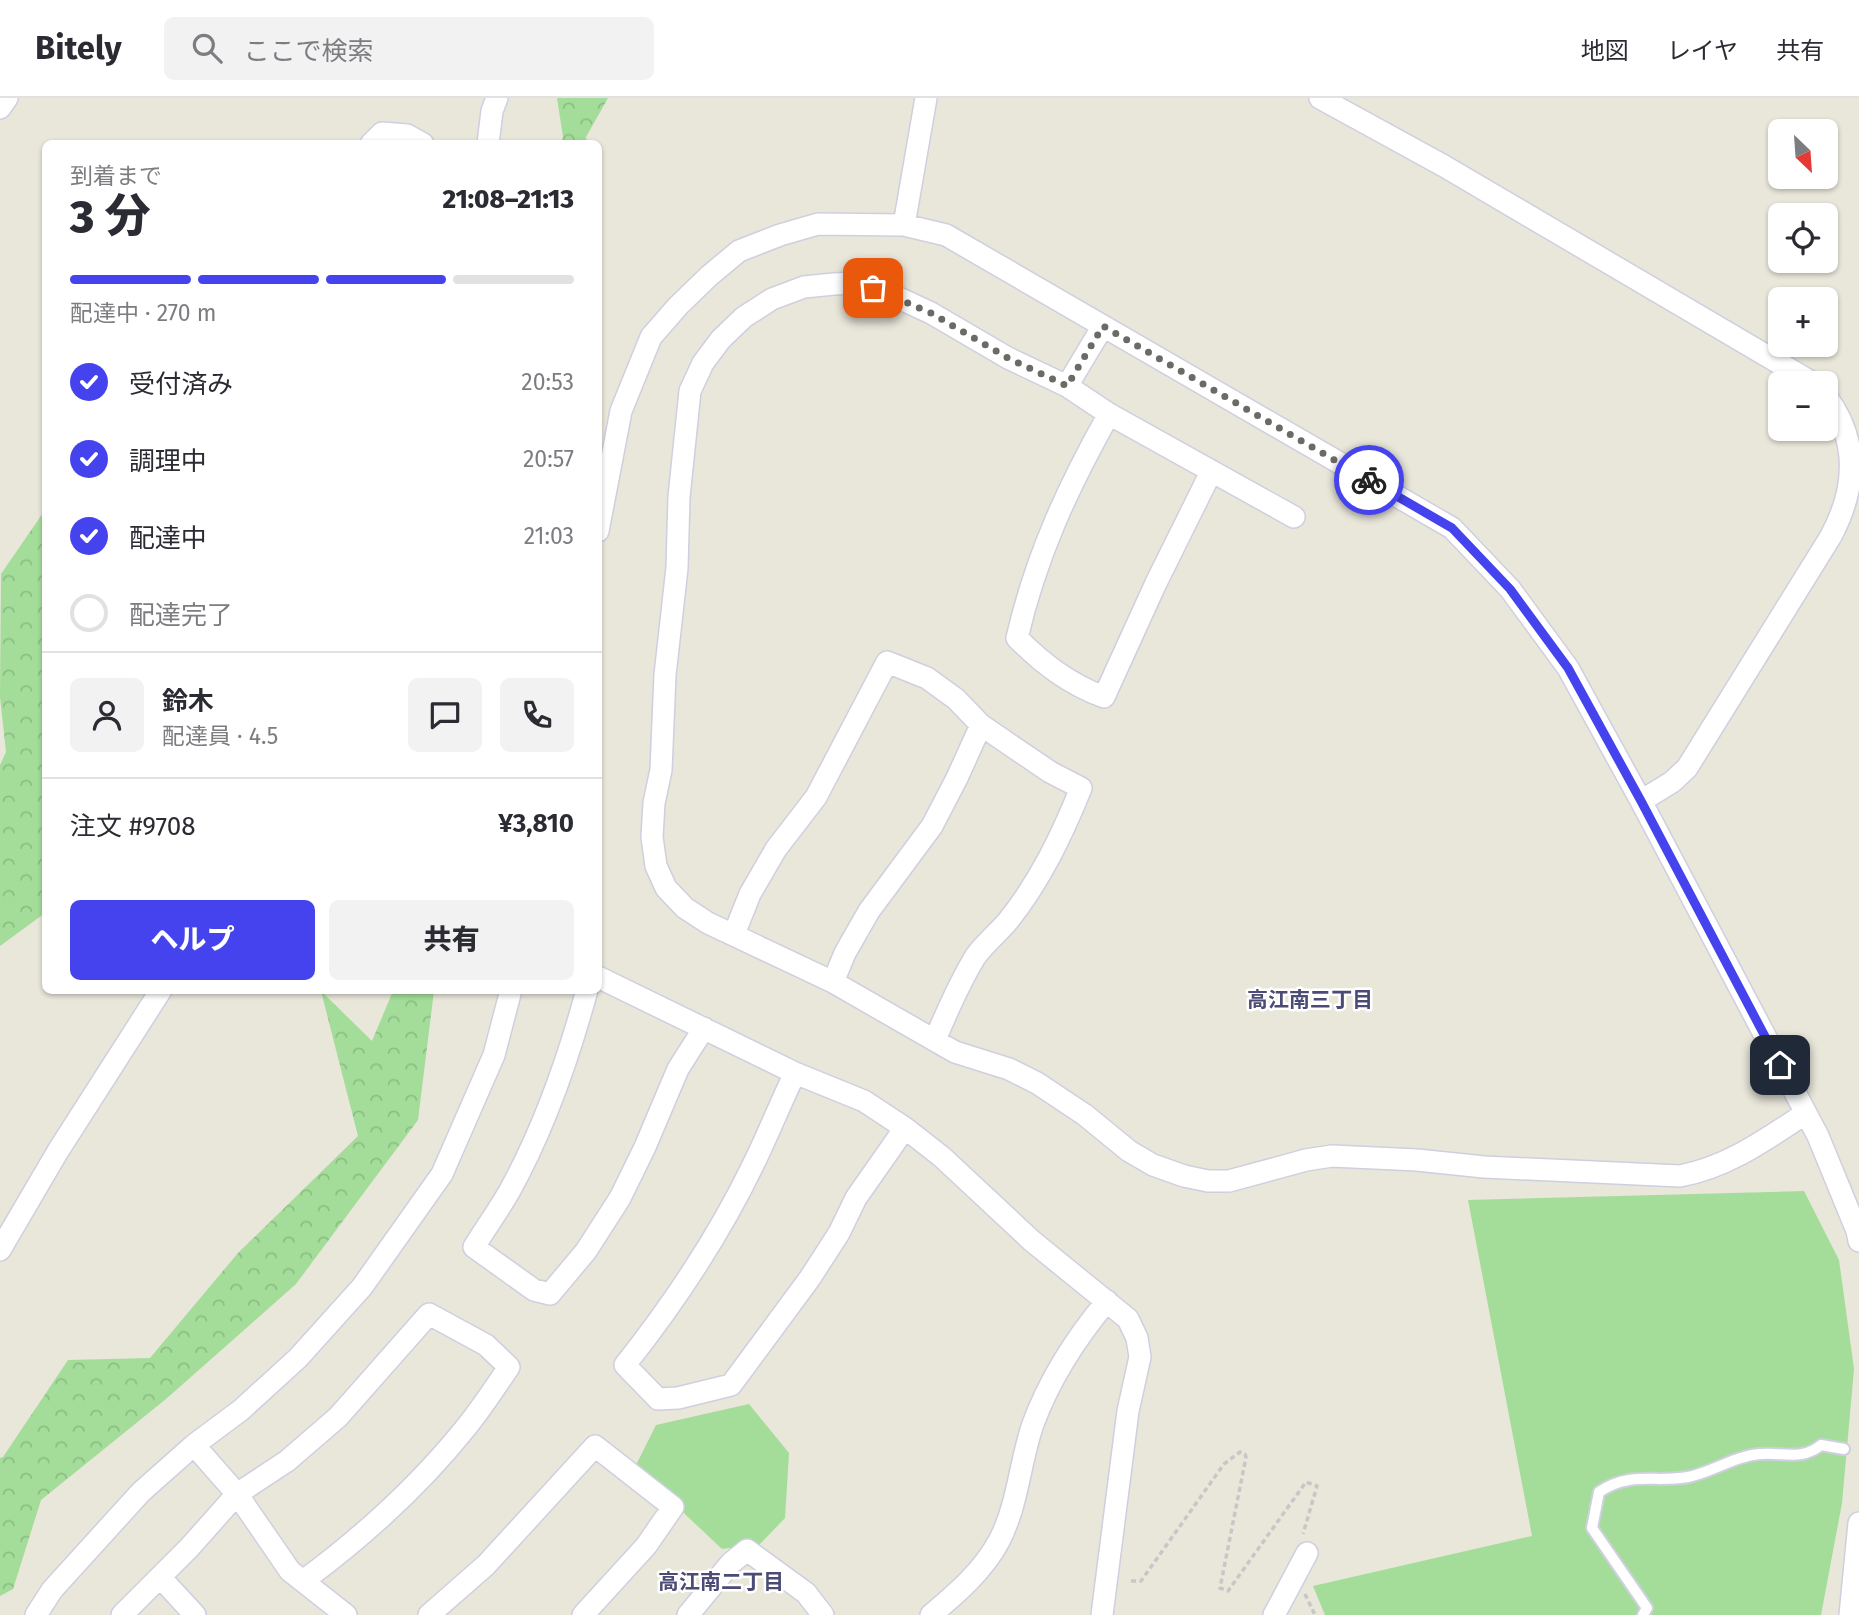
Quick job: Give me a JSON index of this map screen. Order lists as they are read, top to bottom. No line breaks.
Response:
{"districts":["高江南三丁目","高江南二丁目"],"north":"bottom right","page":{"header":"Bitely","search":"ここで検索","nav":["地図","レイヤ","共有"],"map_buttons":["+","−"],"heading":["3 分","到着まで","21:08–21:13"],"panel":["鈴木","配達員 · 4.5","注文 #9708","¥3,810"],"bar":"配達中 · 270 m","list":[["受付済み","20:53"],["調理中","20:57"],["配達中","21:03"],"配達完了"],"buttons":["ヘルプ","共有"]}}
